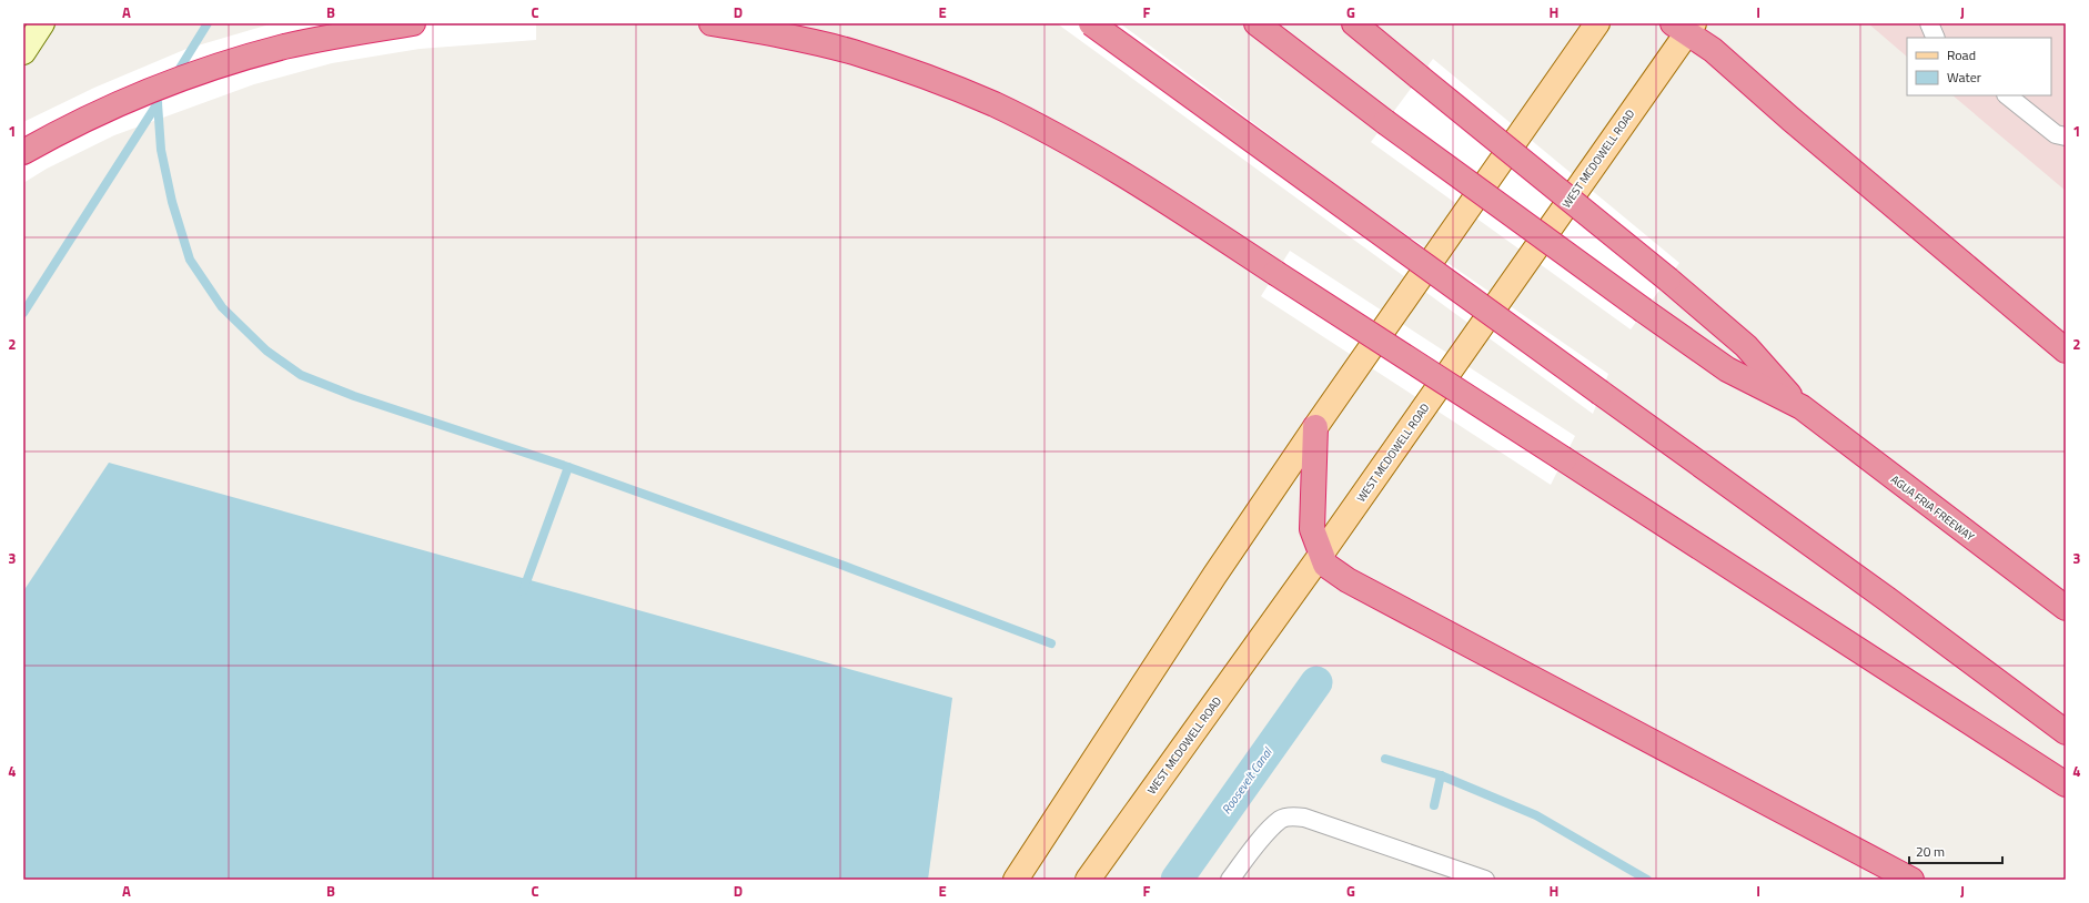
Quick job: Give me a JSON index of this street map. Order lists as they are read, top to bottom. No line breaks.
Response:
{"streets":{"highway":["AGUA FRIA FREEWAY"],"main road":["WEST MCDOWELL ROAD"]},"water":["Roosevelt Canal"],"legend":["Road","Water"],"scale_bar":"20 m","grid":{"columns":["A","B","C","D","E","F","G","H","I","J"],"rows":["1","2","3","4"]}}
